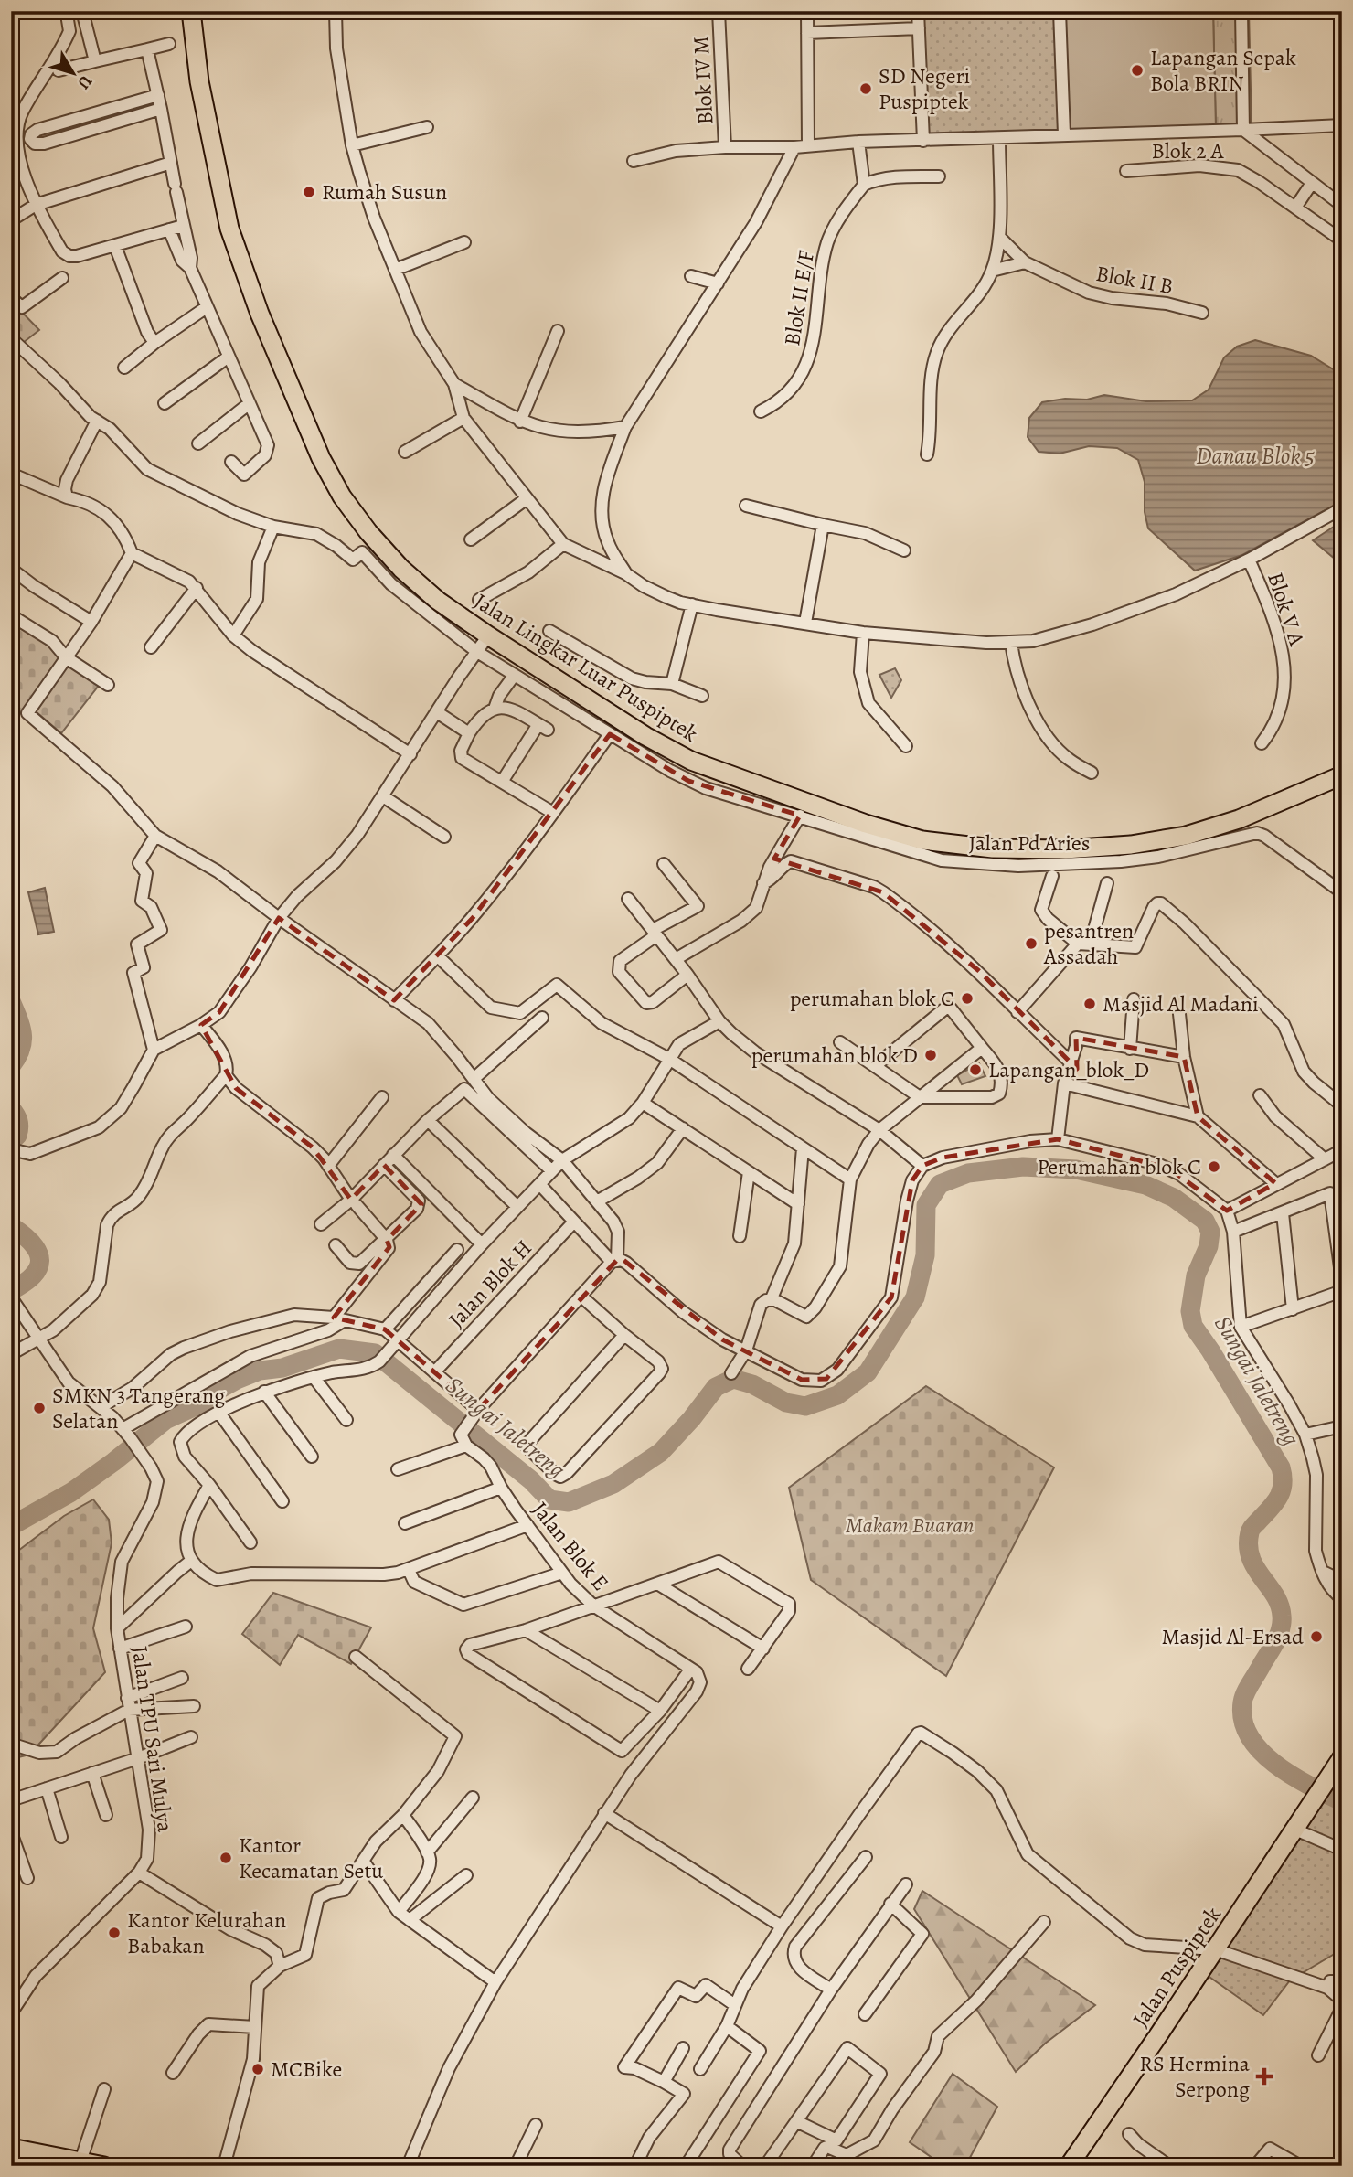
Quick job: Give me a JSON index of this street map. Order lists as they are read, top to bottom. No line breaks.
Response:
{"streets":{"main road":["Jalan Lingkar Luar Puspiptek","Jalan Puspiptek"],"street":["Blok IV M","Blok 2 A","Blok II B","Blok II E/F","Blok V A","Jalan Pd Aries","Jalan Blok H","Jalan Blok E","Jalan TPU Sari Mulya"]},"water":["Danau Blok 5","Sungai Jaletreng"],"parks":["Makam Buaran"],"places":{"other":["Lapangan Sepak Bola BRIN","SD Negeri Puspiptek","Rumah Susun","pesantren Assadah","perumahan blok C","Masjid Al Madani","perumahan blok D","Lapangan_blok_D","Perumahan blok C","SMKN 3 Tangerang Selatan","Masjid Al-Ersad","Kantor Kecamatan Setu","Kantor Kelurahan Babakan","MCBike"],"health":["RS Hermina Serpong"]},"north":"bottom right"}
